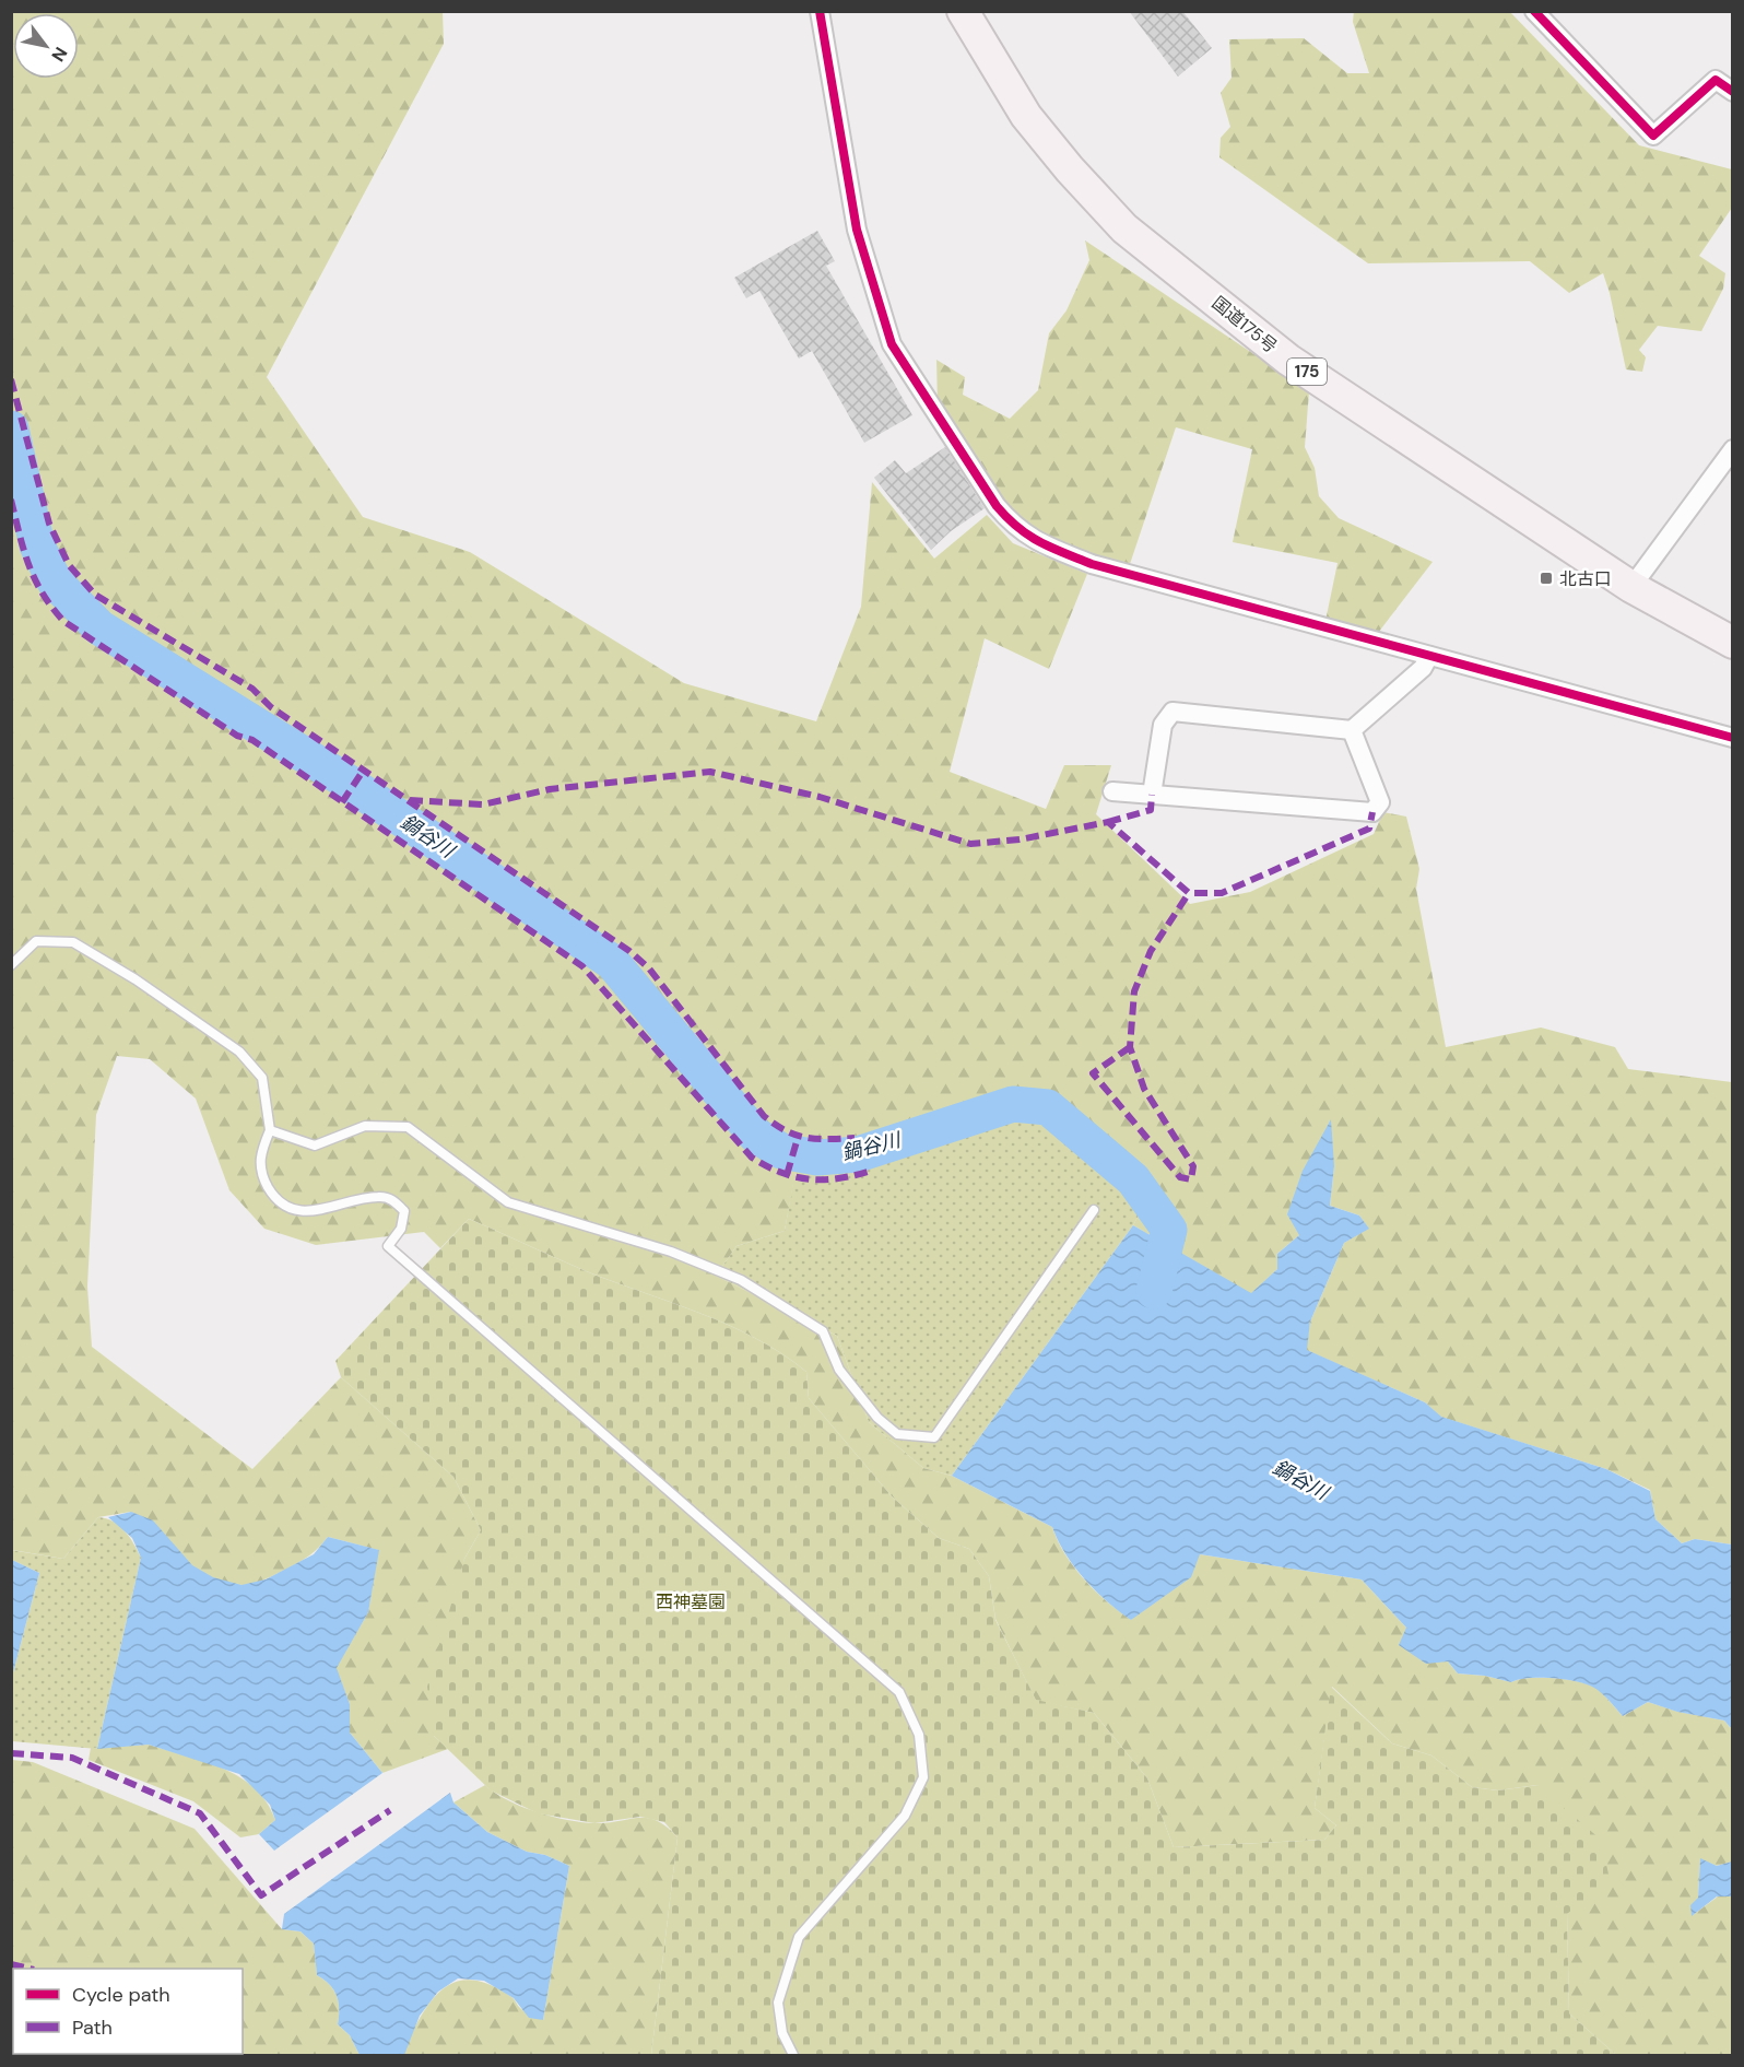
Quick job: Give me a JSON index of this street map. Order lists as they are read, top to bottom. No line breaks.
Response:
{"streets":{"highway":["国道175号","175"]},"water":["鍋谷川"],"parks":["西神墓園"],"places":{"transit":["北古口"]},"legend":["Cycle path","Path"],"north":"bottom right"}
